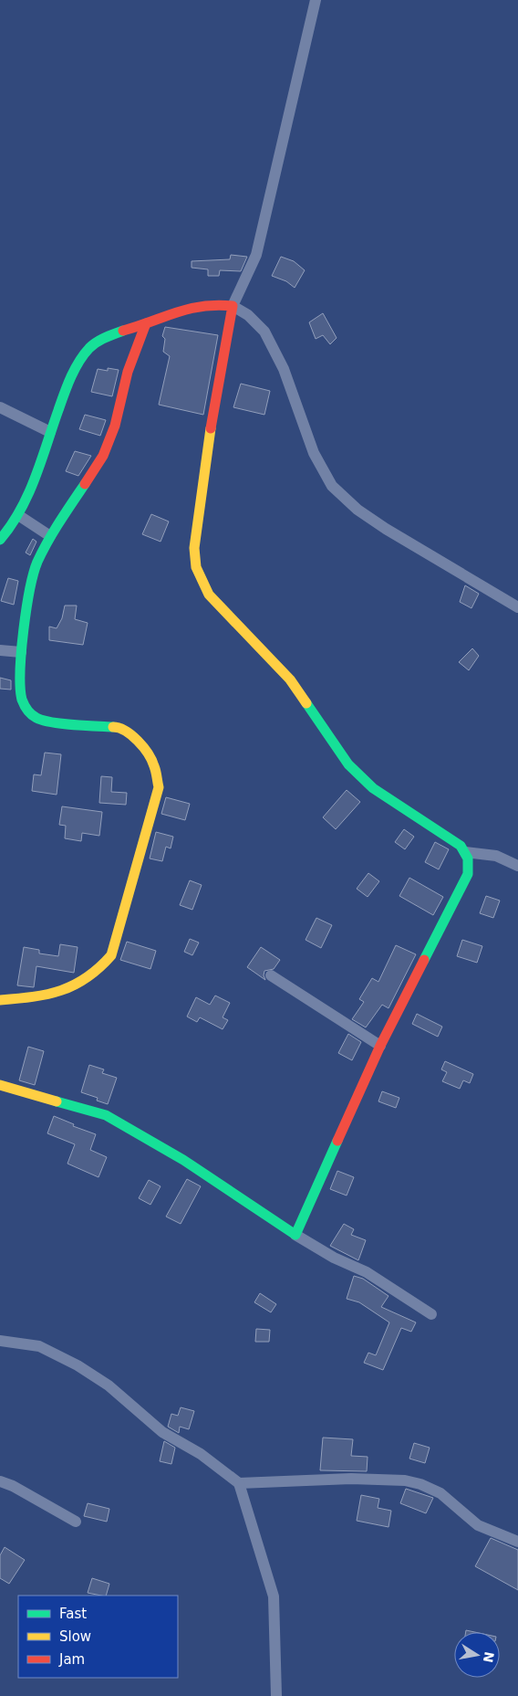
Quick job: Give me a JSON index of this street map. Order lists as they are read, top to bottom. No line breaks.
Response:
{"legend":["Fast","Slow","Jam"],"north":"right"}
